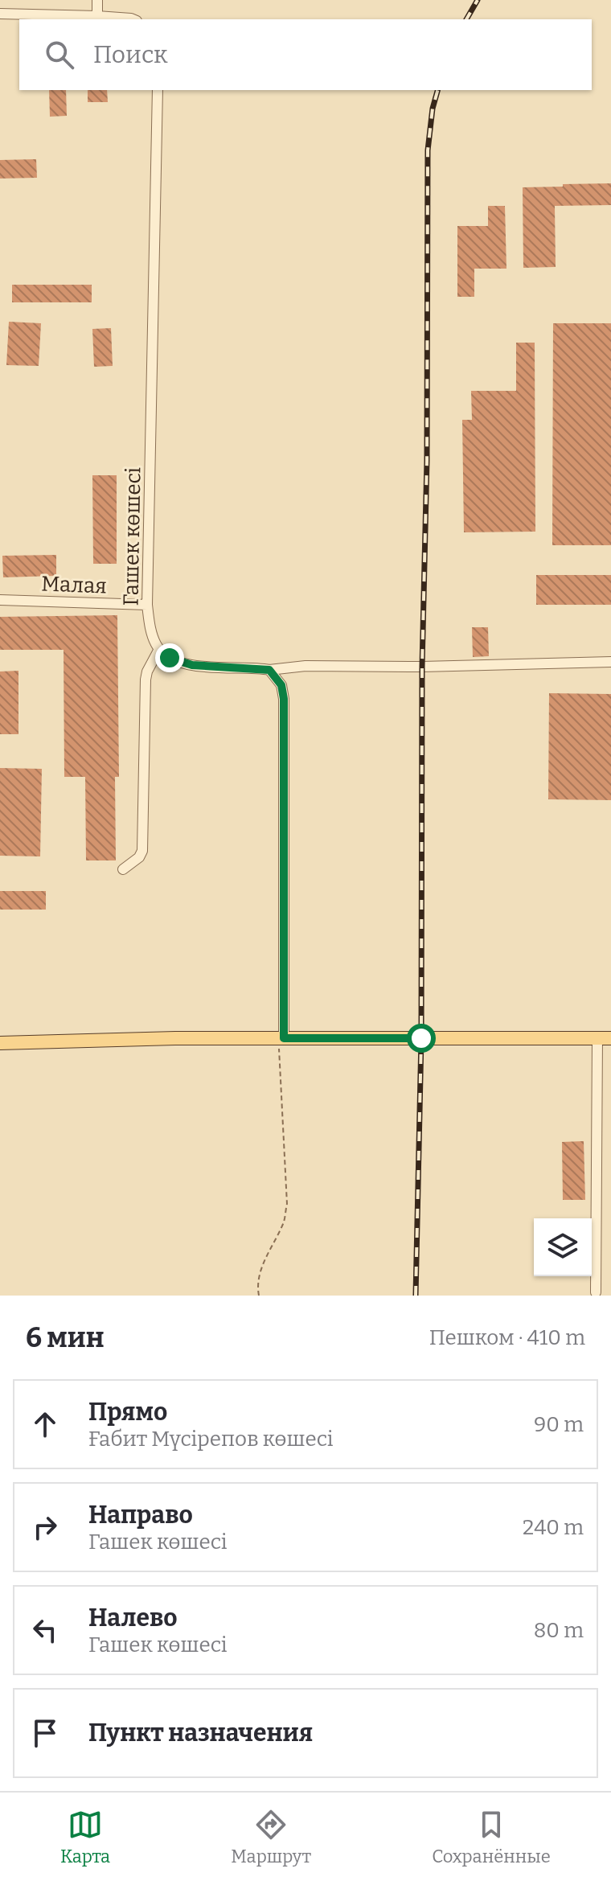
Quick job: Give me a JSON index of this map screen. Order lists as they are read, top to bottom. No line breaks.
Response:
{"streets":{"street":["Гашек көшесі","Малая"]},"crossings":[["Гашек көшесі","Малая"]],"page":{"search":"Поиск","heading":["6 мин","Пешком · 410 m"],"list":[["Прямо","Ғабит Мүсірепов көшесі","90 m"],["Направо","Гашек көшесі","240 m"],["Налево","Гашек көшесі","80 m"],"Пункт назначения"],"nav":["Карта","Маршрут","Сохранённые"]}}
